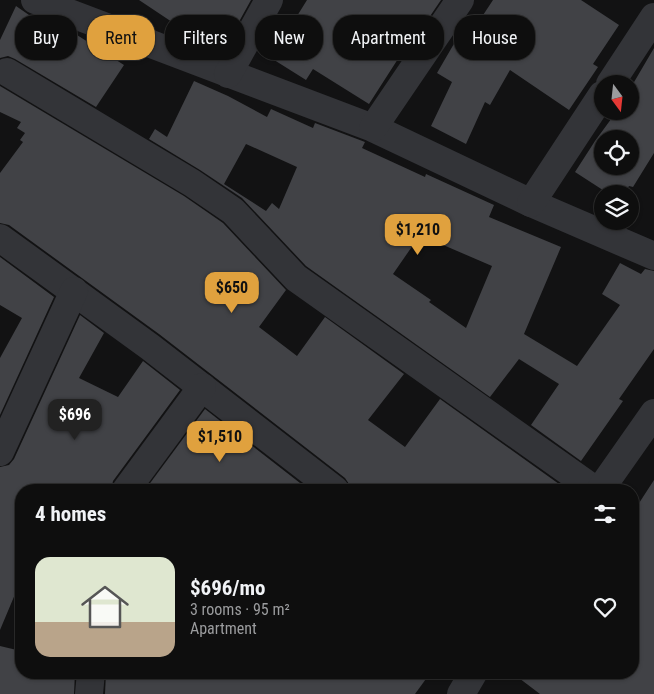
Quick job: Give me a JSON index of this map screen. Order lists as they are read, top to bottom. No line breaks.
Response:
{"north":"bottom","page":{"chip":["Buy","Rent","Filters","New","Apartment","House"],"price":["$1,210","$650","$696","$1,510"],"heading":"4 homes","list":[{"name":"$696/mo","note":"3 rooms · 95 m² · Apartment"}]}}
